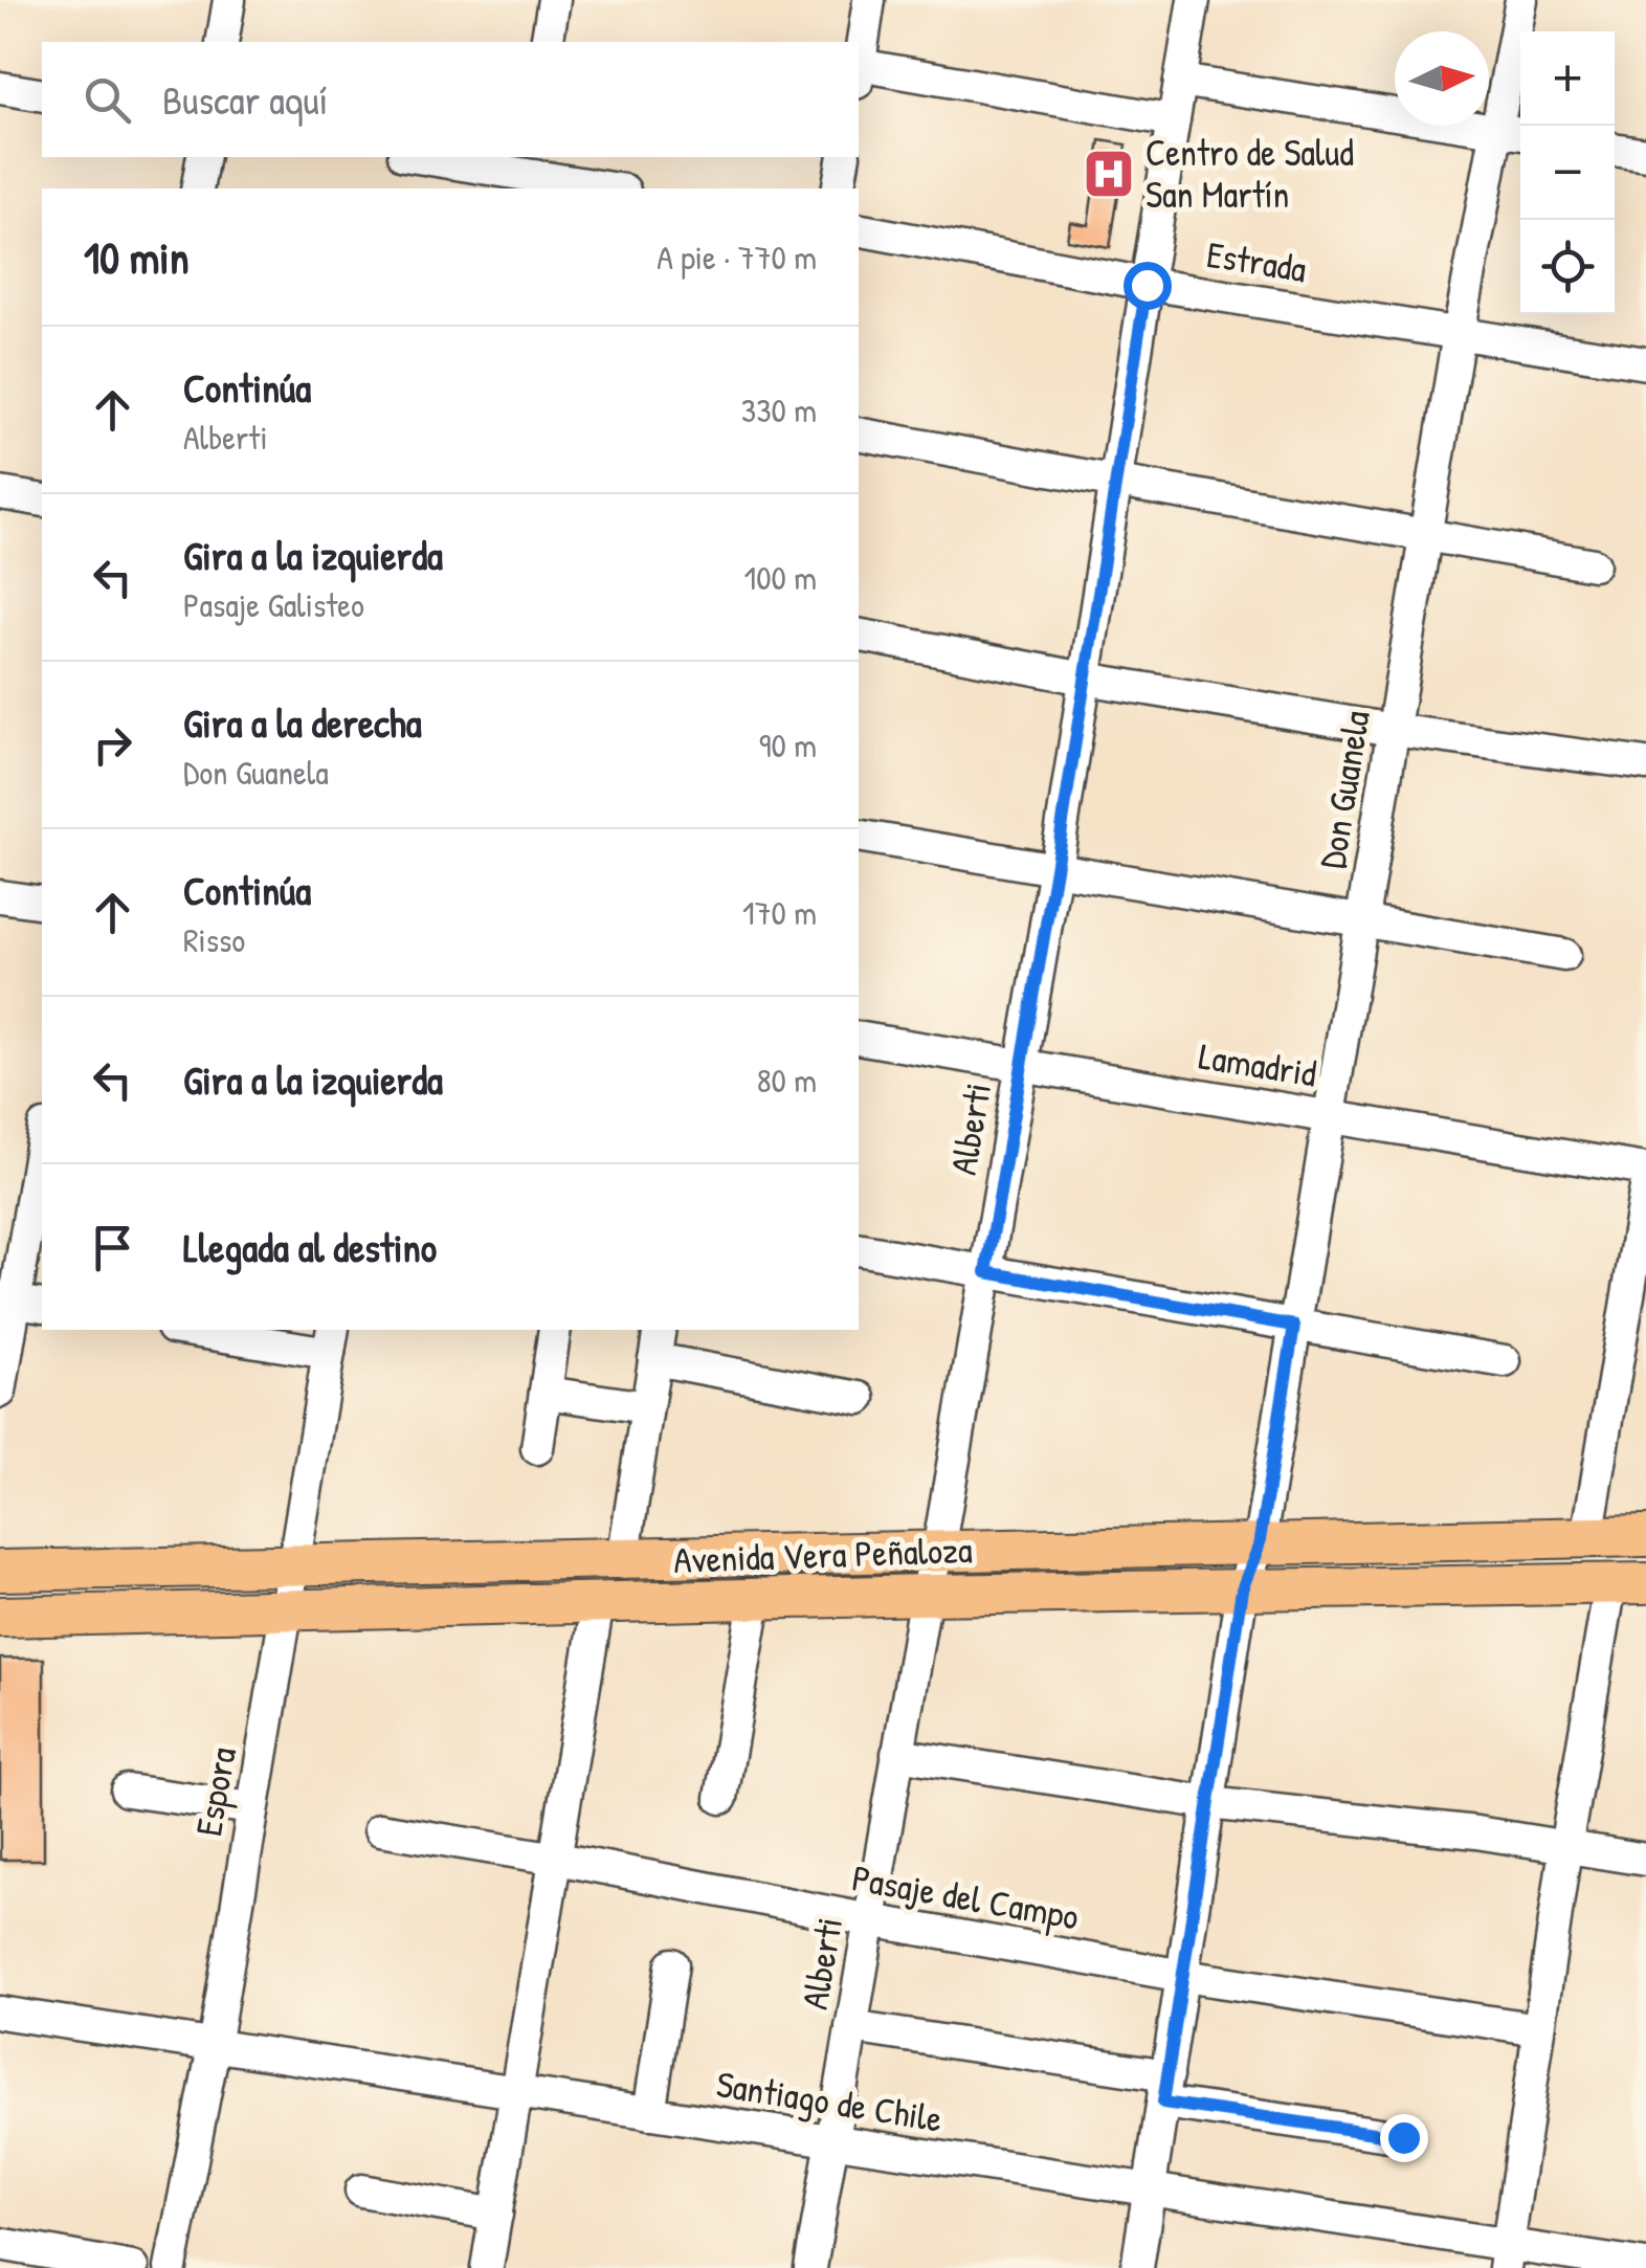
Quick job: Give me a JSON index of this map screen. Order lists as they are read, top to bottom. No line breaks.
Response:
{"streets":{"main road":["Avenida Vera Peñaloza"],"street":["Estrada","Don Guanela","Lamadrid","Alberti","Espora","Pasaje del Campo","Santiago de Chile"]},"crossings":[["Estrada","Don Guanela"],["Estrada","Alberti"],["Don Guanela","Lamadrid"],["Don Guanela","Avenida Vera Peñaloza"],["Don Guanela","Pasaje del Campo"],["Don Guanela","Santiago de Chile"],["Lamadrid","Alberti"],["Alberti","Avenida Vera Peñaloza"],["Alberti","Pasaje del Campo"],["Alberti","Santiago de Chile"],["Avenida Vera Peñaloza","Espora"],["Espora","Santiago de Chile"]],"places":{"hospital":["Centro de Salud San Martín"]},"north":"right","page":{"map_buttons":["+","−"],"search":"Buscar aquí","heading":["10 min","A pie · 770 m"],"list":[["Continúa","Alberti","330 m"],["Gira a la izquierda","Pasaje Galisteo","100 m"],["Gira a la derecha","Don Guanela","90 m"],["Continúa","Risso","170 m"],["Gira a la izquierda","80 m"],"Llegada al destino"]}}
